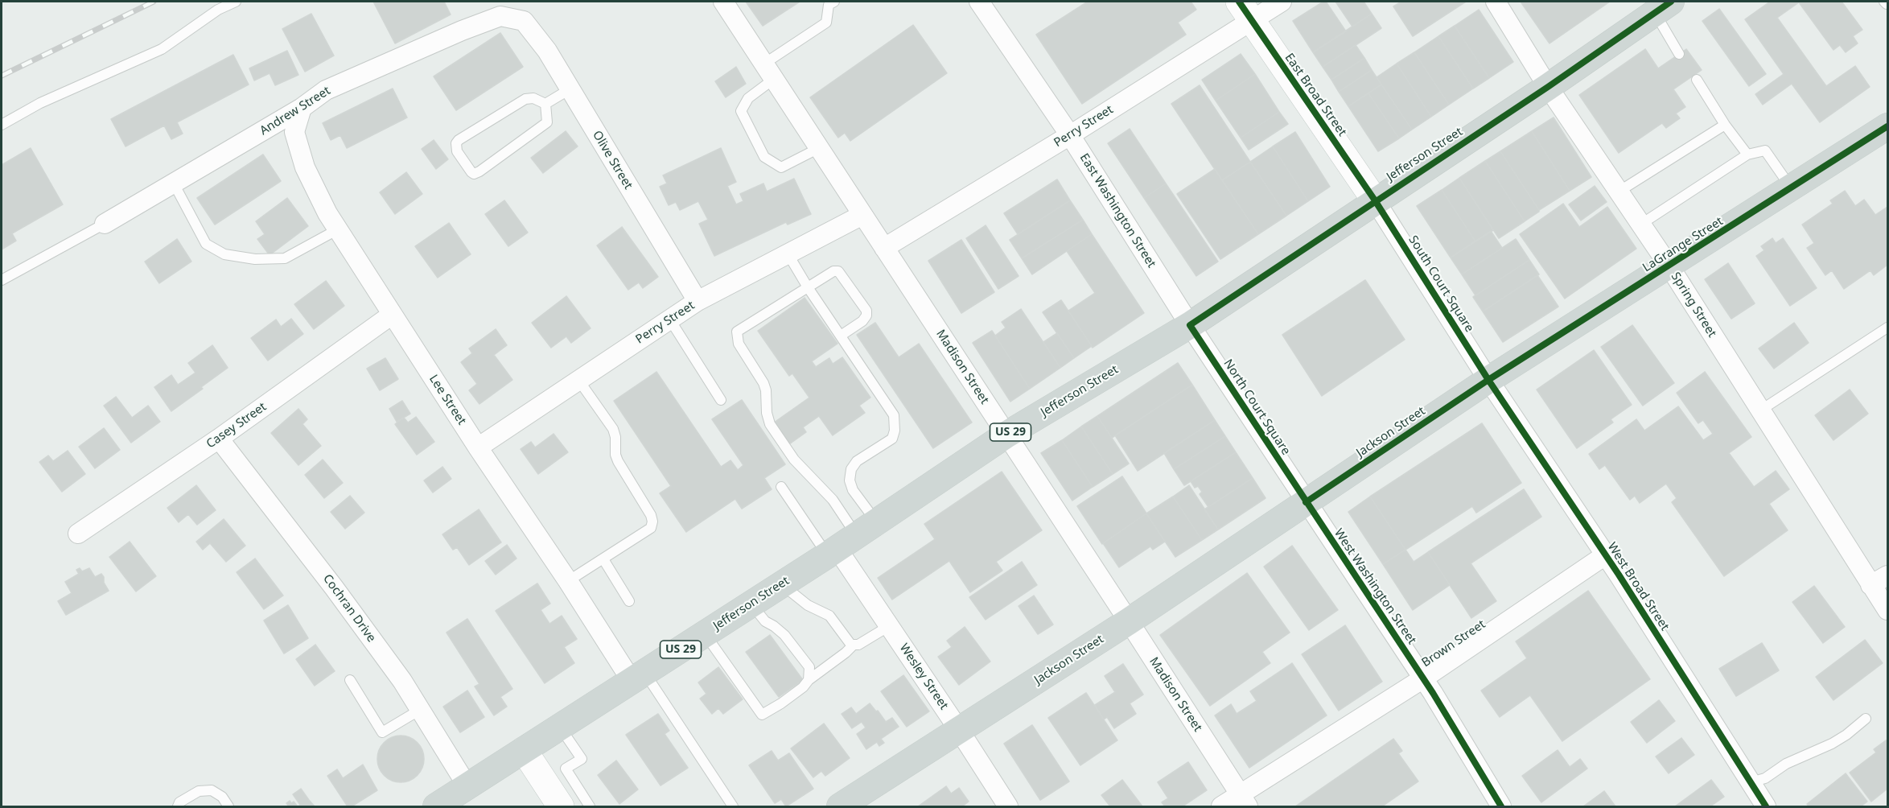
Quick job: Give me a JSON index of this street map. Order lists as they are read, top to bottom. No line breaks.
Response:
{"streets":{"main road":["Jefferson Street","LaGrange Street","US 29","Jackson Street"],"street":["East Broad Street","Andrew Street","Perry Street","Olive Street","East Washington Street","South Court Square","Spring Street","Madison Street","Lee Street","North Court Square","Casey Street","West Washington Street","West Broad Street","Cochran Drive","Brown Street","Wesley Street"]},"crossings":[["East Broad Street","Perry Street"],["East Broad Street","Jefferson Street"],["East Broad Street","South Court Square"],["Andrew Street","Olive Street"],["Andrew Street","Lee Street"],["Perry Street","Olive Street"],["Perry Street","East Washington Street"],["Perry Street","Madison Street"],["Perry Street","Lee Street"],["Jefferson Street","East Washington Street"],["Jefferson Street","South Court Square"],["Jefferson Street","Spring Street"],["Jefferson Street","Madison Street"],["Jefferson Street","Lee Street"],["Jefferson Street","North Court Square"],["Jefferson Street","Cochran Drive"],["Jefferson Street","Wesley Street"],["East Washington Street","North Court Square"],["LaGrange Street","South Court Square"],["LaGrange Street","Spring Street"],["LaGrange Street","Jackson Street"],["LaGrange Street","West Broad Street"],["South Court Square","Jackson Street"],["South Court Square","West Broad Street"],["Madison Street","Jackson Street"],["Madison Street","Brown Street"],["Lee Street","Casey Street"],["North Court Square","Jackson Street"],["North Court Square","West Washington Street"],["Casey Street","Cochran Drive"],["Jackson Street","West Washington Street"],["Jackson Street","West Broad Street"],["Jackson Street","Wesley Street"],["West Washington Street","Brown Street"],["West Broad Street","Brown Street"]]}
